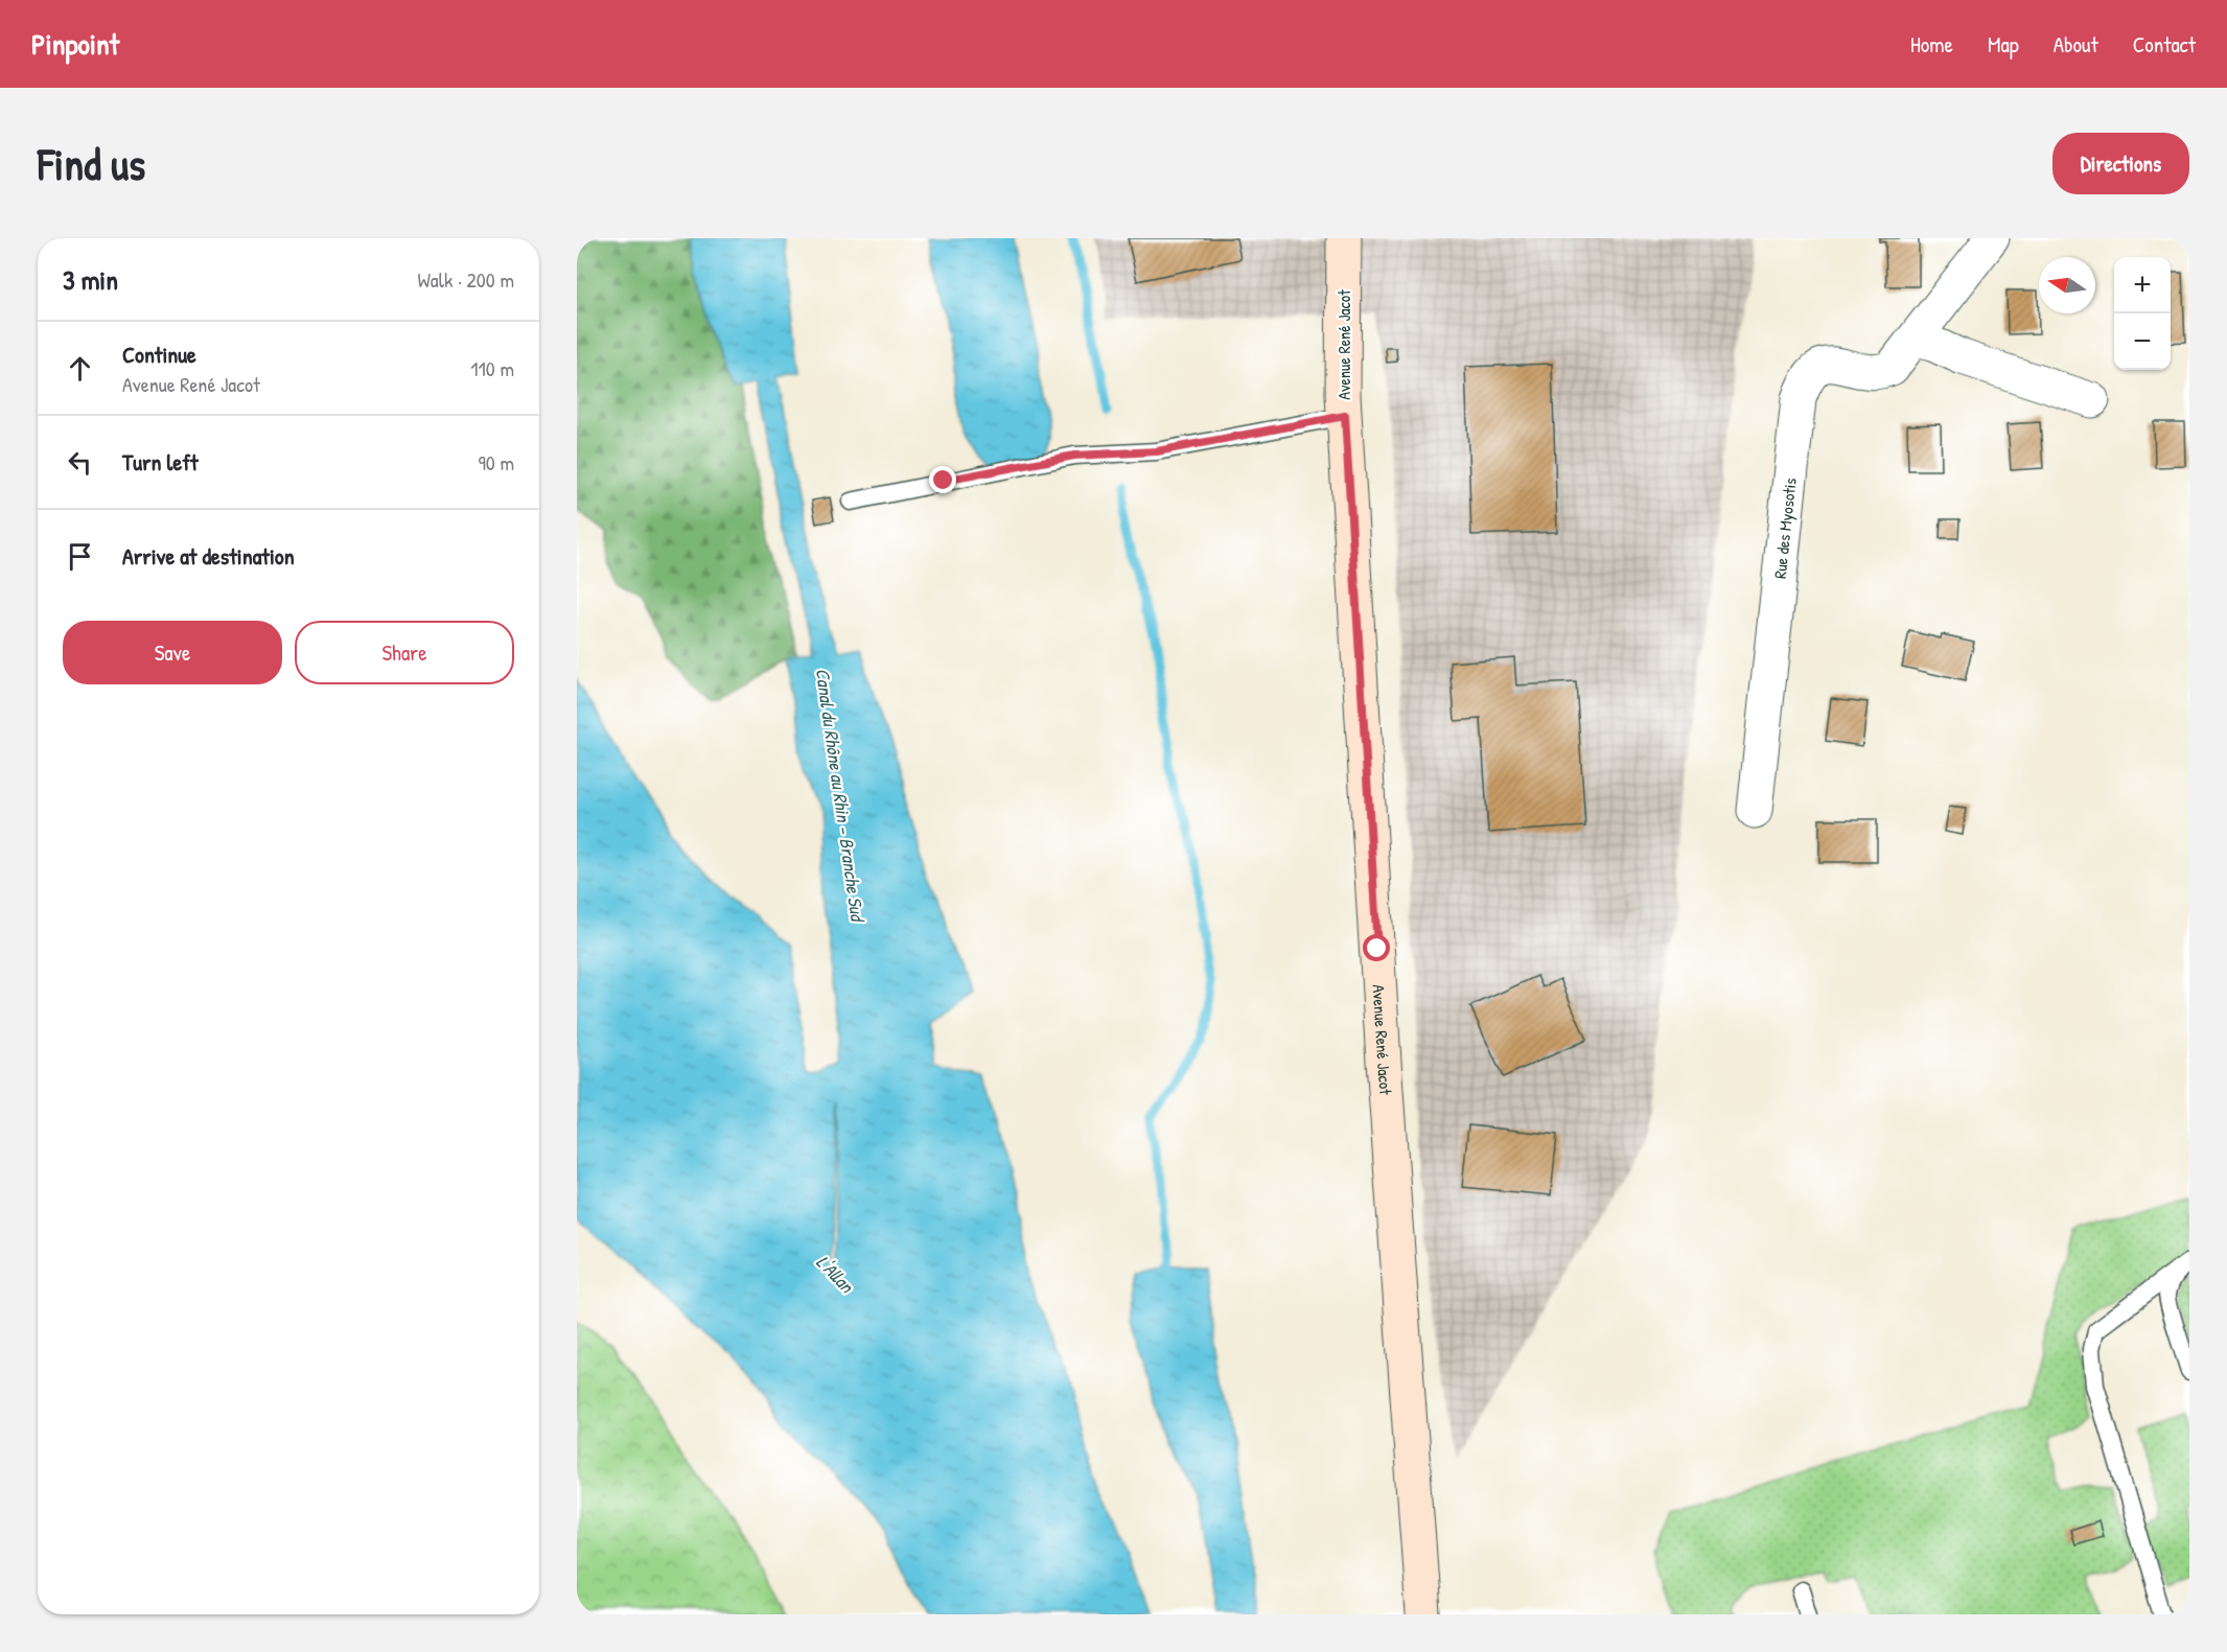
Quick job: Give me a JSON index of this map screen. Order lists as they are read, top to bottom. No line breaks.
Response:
{"streets":{"main road":["Avenue René Jacot"],"street":["Rue des Myosotis"]},"water":["Canal du Rhône au Rhin - Branche Sud","L'Allan"],"north":"left","page":{"header":"Pinpoint","nav":["Home","Map","About","Contact"],"buttons":["Directions",["Save","Share"]],"title":"Find us","heading":["3 min","Walk · 200 m"],"map_buttons":["+","−"],"list":[["Continue","Avenue René Jacot","110 m"],["Turn left","90 m"],"Arrive at destination"]}}
